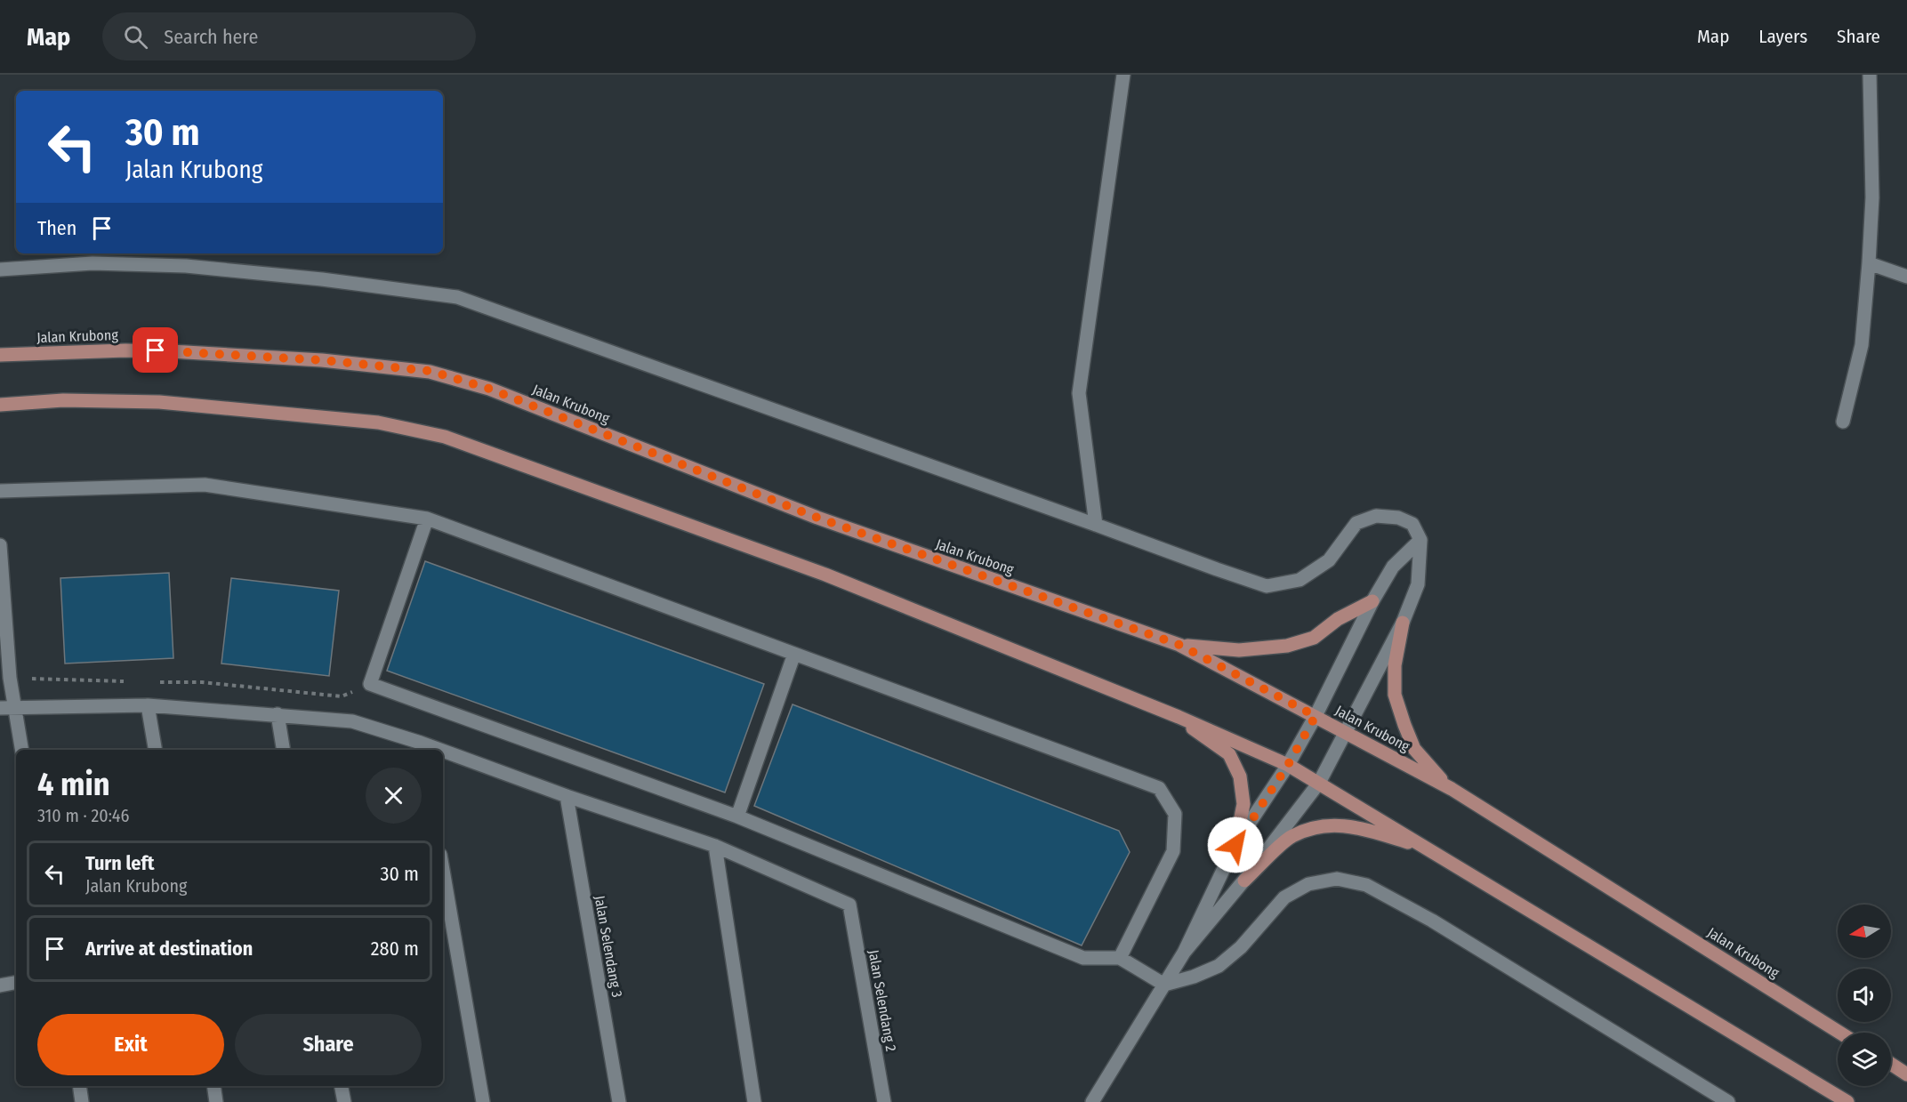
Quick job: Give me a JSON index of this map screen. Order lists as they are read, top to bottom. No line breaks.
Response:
{"streets":{"main road":["Jalan Krubong"],"street":["Jalan Selendang 3","Jalan Selendang 2"]},"north":"left","page":{"header":"Map","search":"Search here","nav":["Map","Layers","Share"],"turn":["30 m","Jalan Krubong"],"then":"Then","heading":["4 min","310 m · 20:46"],"list":[{"name":"Turn left","note":"Jalan Krubong","value":"30 m"},{"name":"Arrive at destination","value":"280 m"}],"buttons":["Exit","Share"]}}
